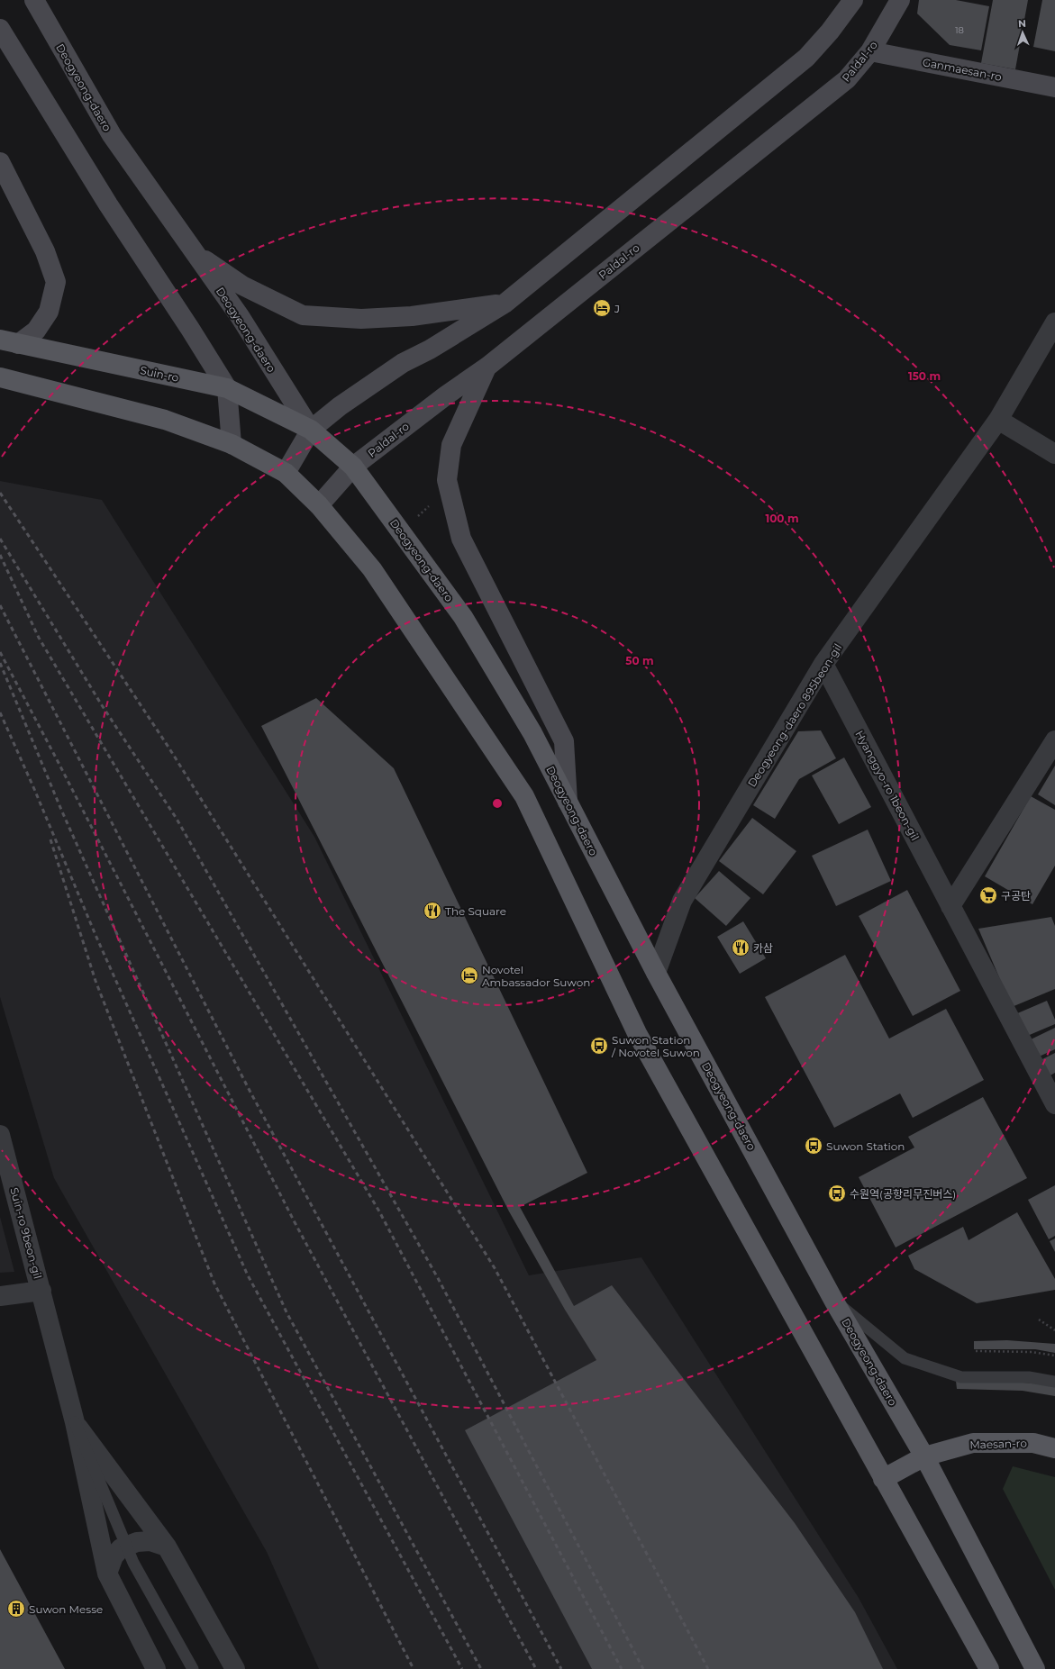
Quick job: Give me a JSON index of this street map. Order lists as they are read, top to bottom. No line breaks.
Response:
{"streets":{"main road":["Paldal-ro","Ganmaesan-ro","Deogyeong-daero","Suin-ro","Maesan-ro"],"street":["Deogyeong-daero 895beon-gil","Hyanggyo-ro 1beon-gil","Suin-ro 9beon-gil"]},"crossings":[["Paldal-ro","Ganmaesan-ro"],["Paldal-ro","Deogyeong-daero"],["Deogyeong-daero","Suin-ro"],["Deogyeong-daero","Deogyeong-daero 895beon-gil"],["Deogyeong-daero","Maesan-ro"],["Deogyeong-daero 895beon-gil","Hyanggyo-ro 1beon-gil"]],"places":{"hotel":["J","Novotel Ambassador Suwon"],"supermarket":["구공탄"],"restaurant":["The Square","카삼"],"bus stop":["Suwon Station / Novotel Suwon","Suwon Station","수원역(공항리무진버스)"],"building":["Suwon Messe"]},"house_numbers":["18"],"north":"top","rings":["150 m","100 m","50 m"]}
